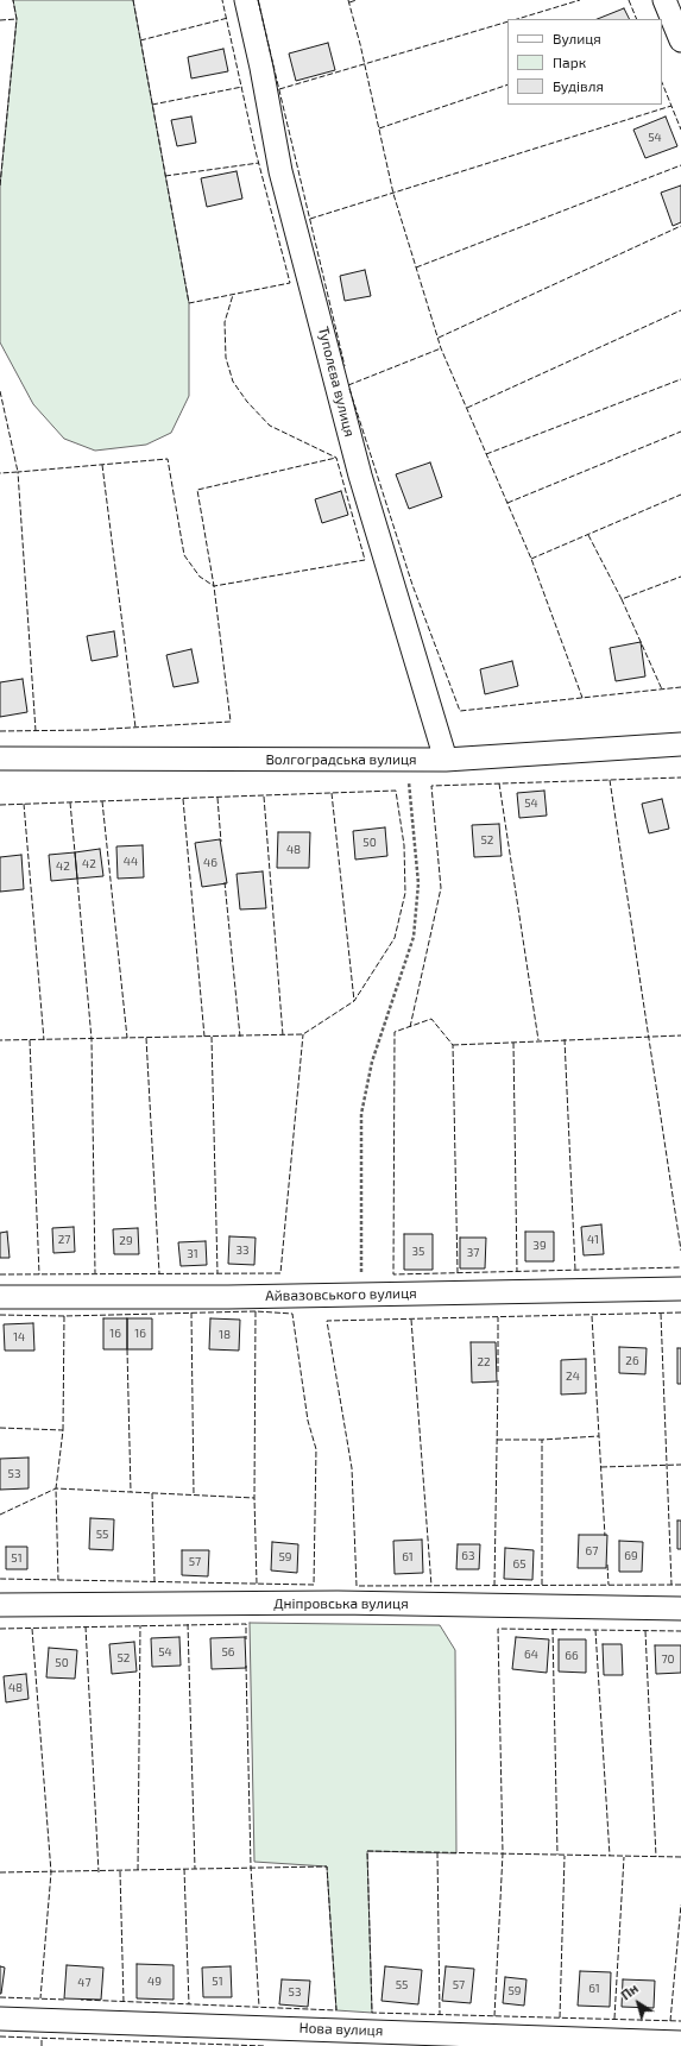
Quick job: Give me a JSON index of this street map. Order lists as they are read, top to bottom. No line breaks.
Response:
{"streets":{"street":["Туполєва вулиця","Волгоградська вулиця","Айвазовського вулиця","Дніпровська вулиця","Нова вулиця"]},"crossings":[["Туполєва вулиця","Волгоградська вулиця"]],"house_numbers":["54","54","52","50","48","44","46","42","42","27","41","29","39","33","35","37","31","16","16","18","14","26","22","24","53","55","67","63","69","59","61","51","57","65","54","56","64","66","52","70","50","48","49","51","47","55","57","61","59","53"],"legend":["Вулиця","Парк","Будівля"],"north":"top left"}
